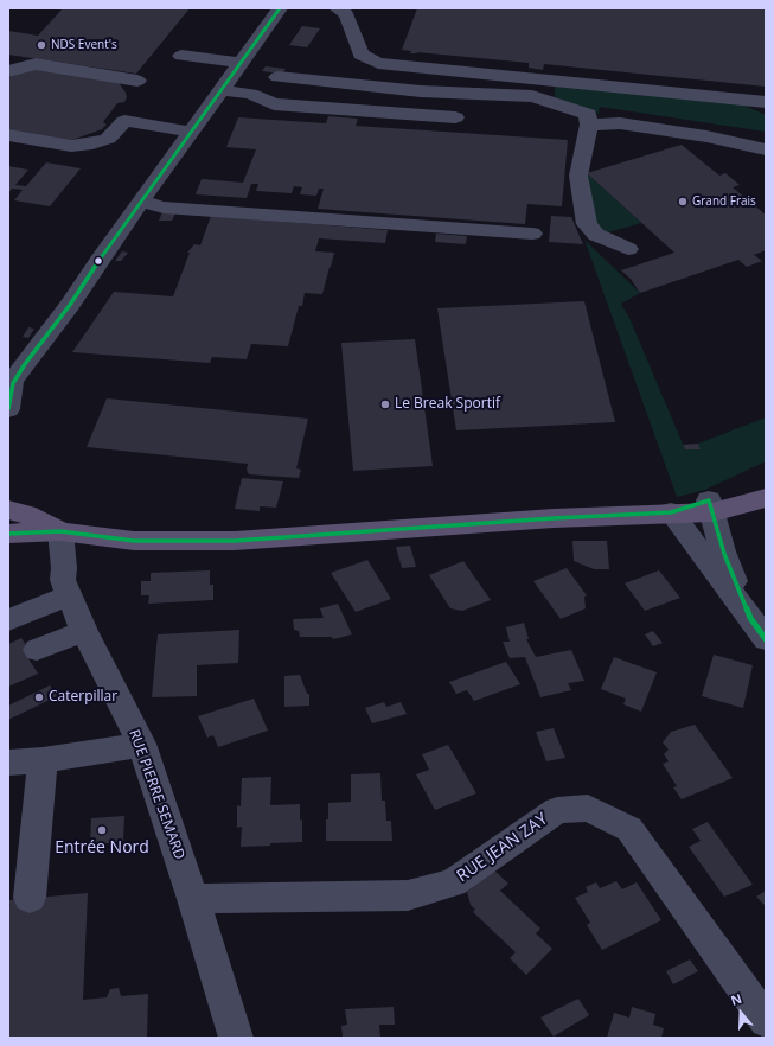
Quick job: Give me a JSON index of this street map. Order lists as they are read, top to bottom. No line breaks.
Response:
{"streets":{"street":["RUE PIERRE SEMARD","RUE JEAN ZAY"]},"crossings":[["RUE PIERRE SEMARD","RUE JEAN ZAY"]],"places":["NDS Event's","Grand Frais","Le Break Sportif","Caterpillar","Entrée Nord"],"north":"top"}
